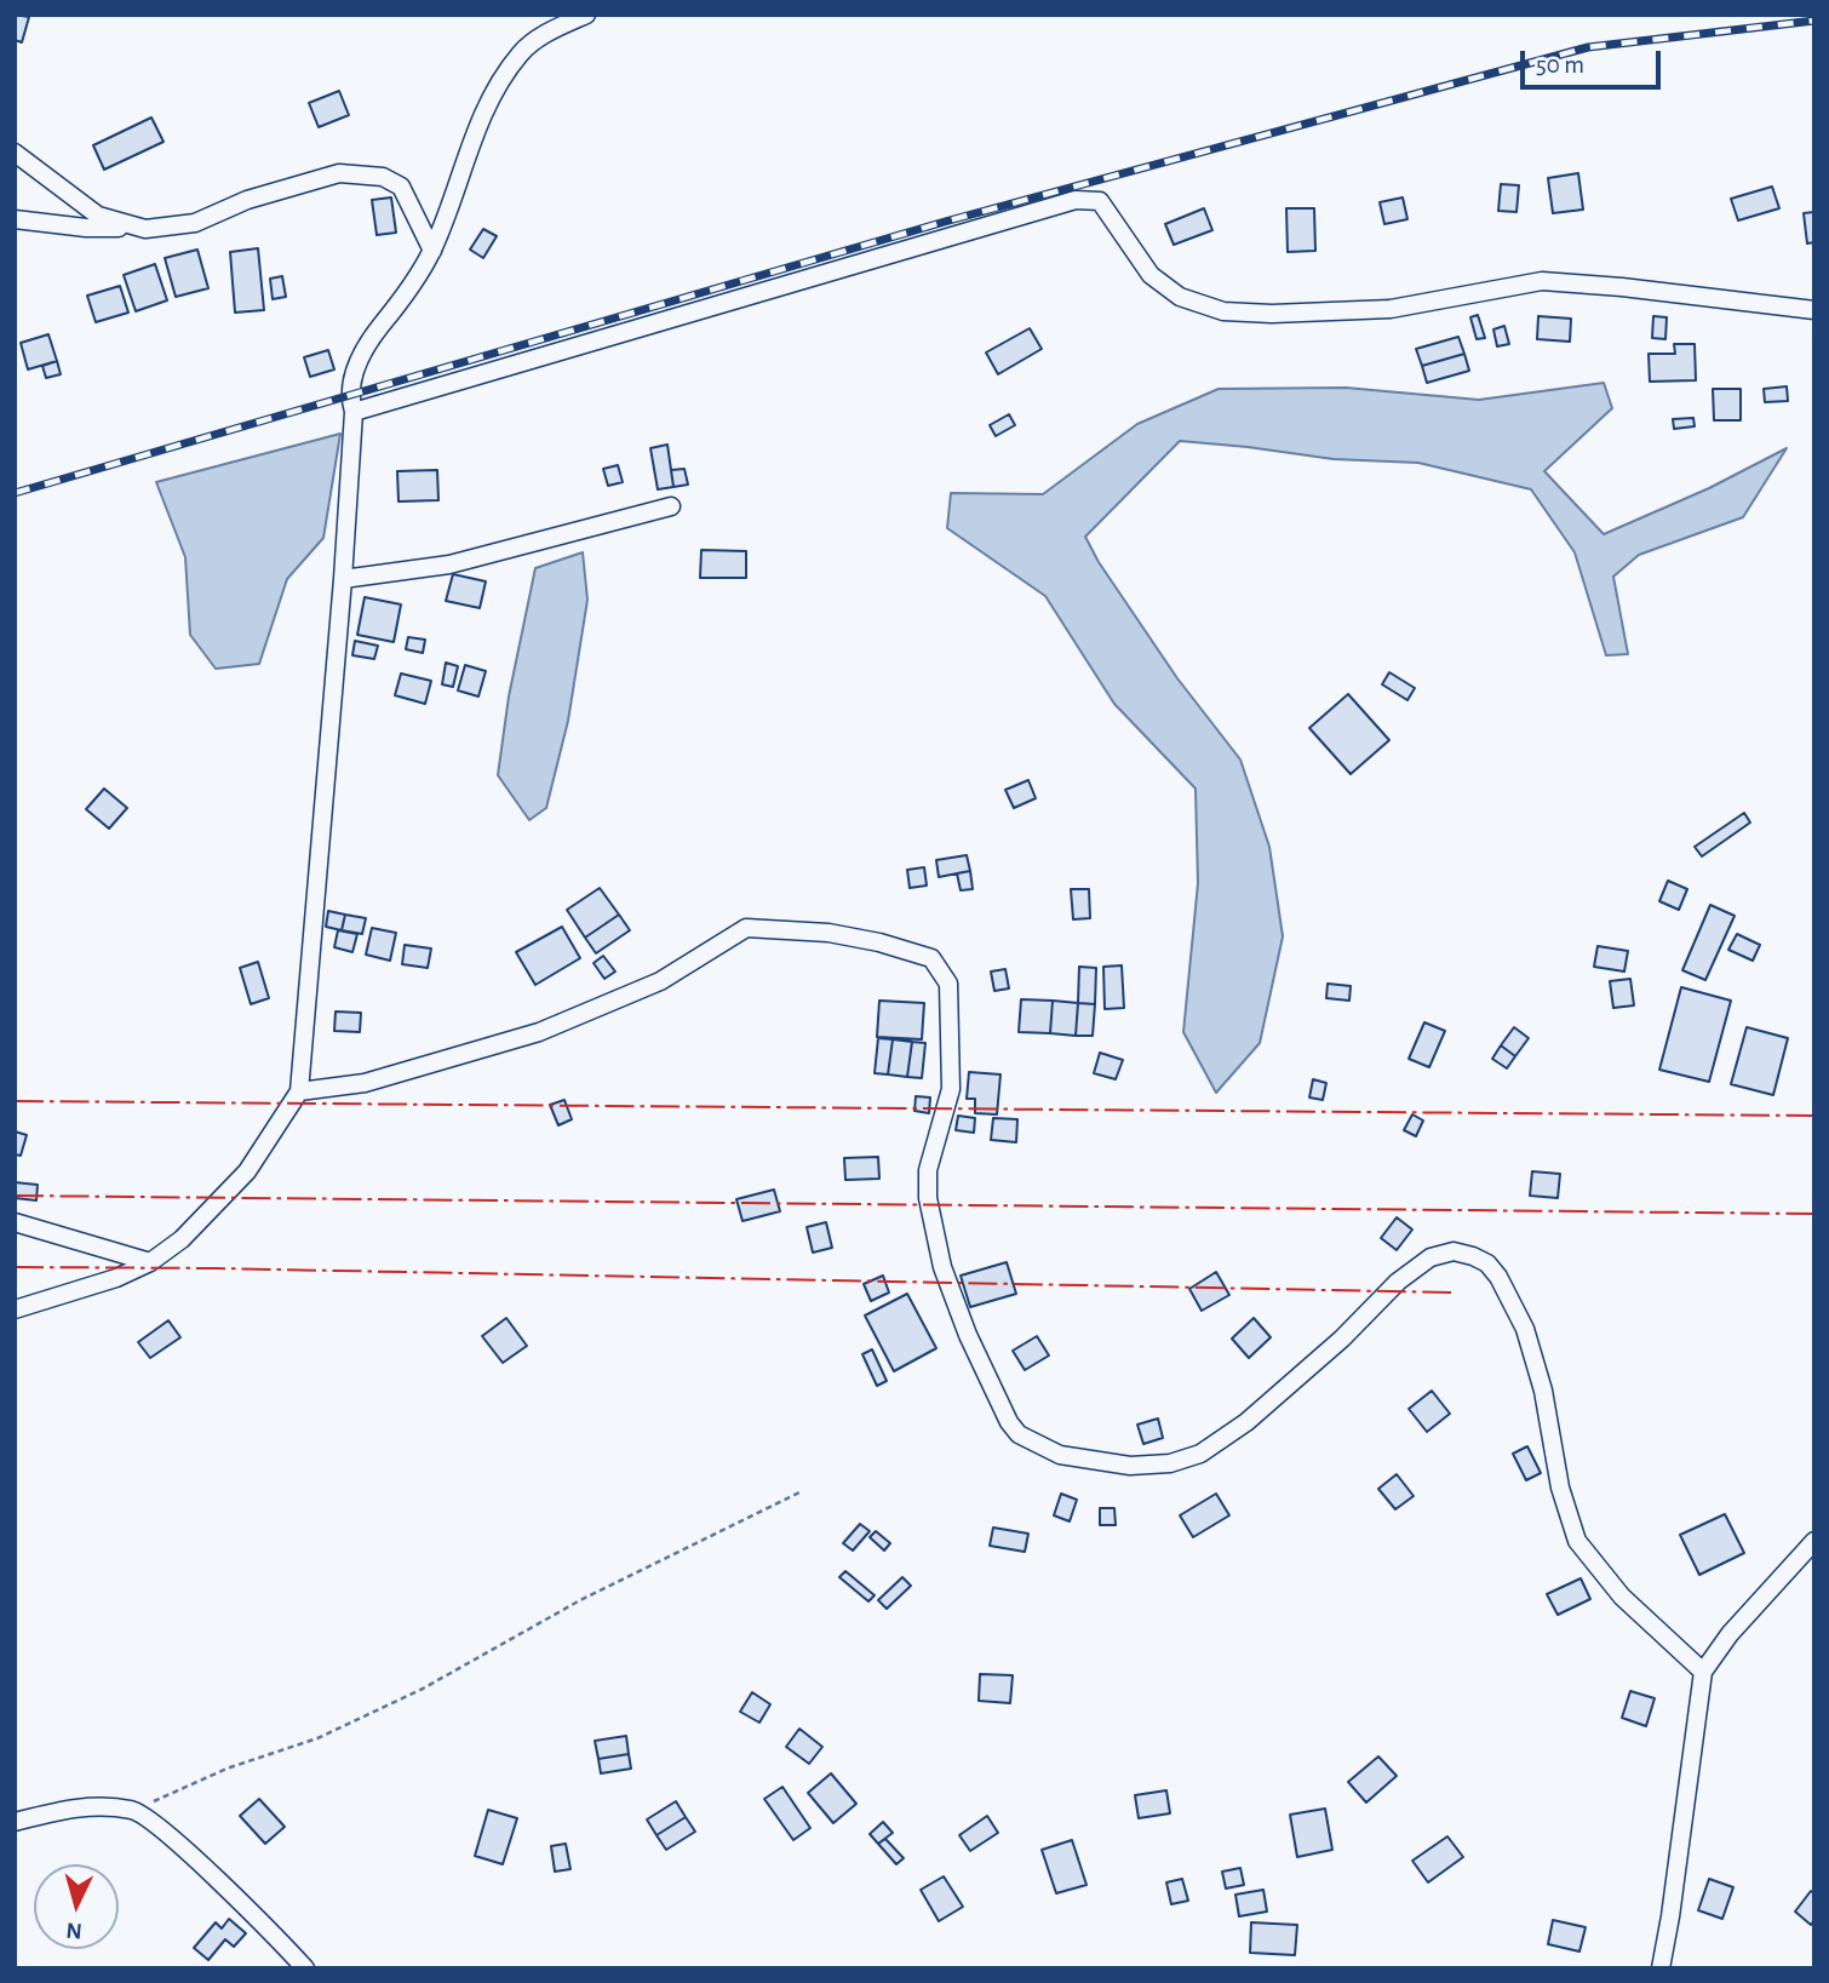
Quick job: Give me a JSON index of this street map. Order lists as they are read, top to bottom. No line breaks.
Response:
{"scale_bar":"50 m","north":"bottom"}
